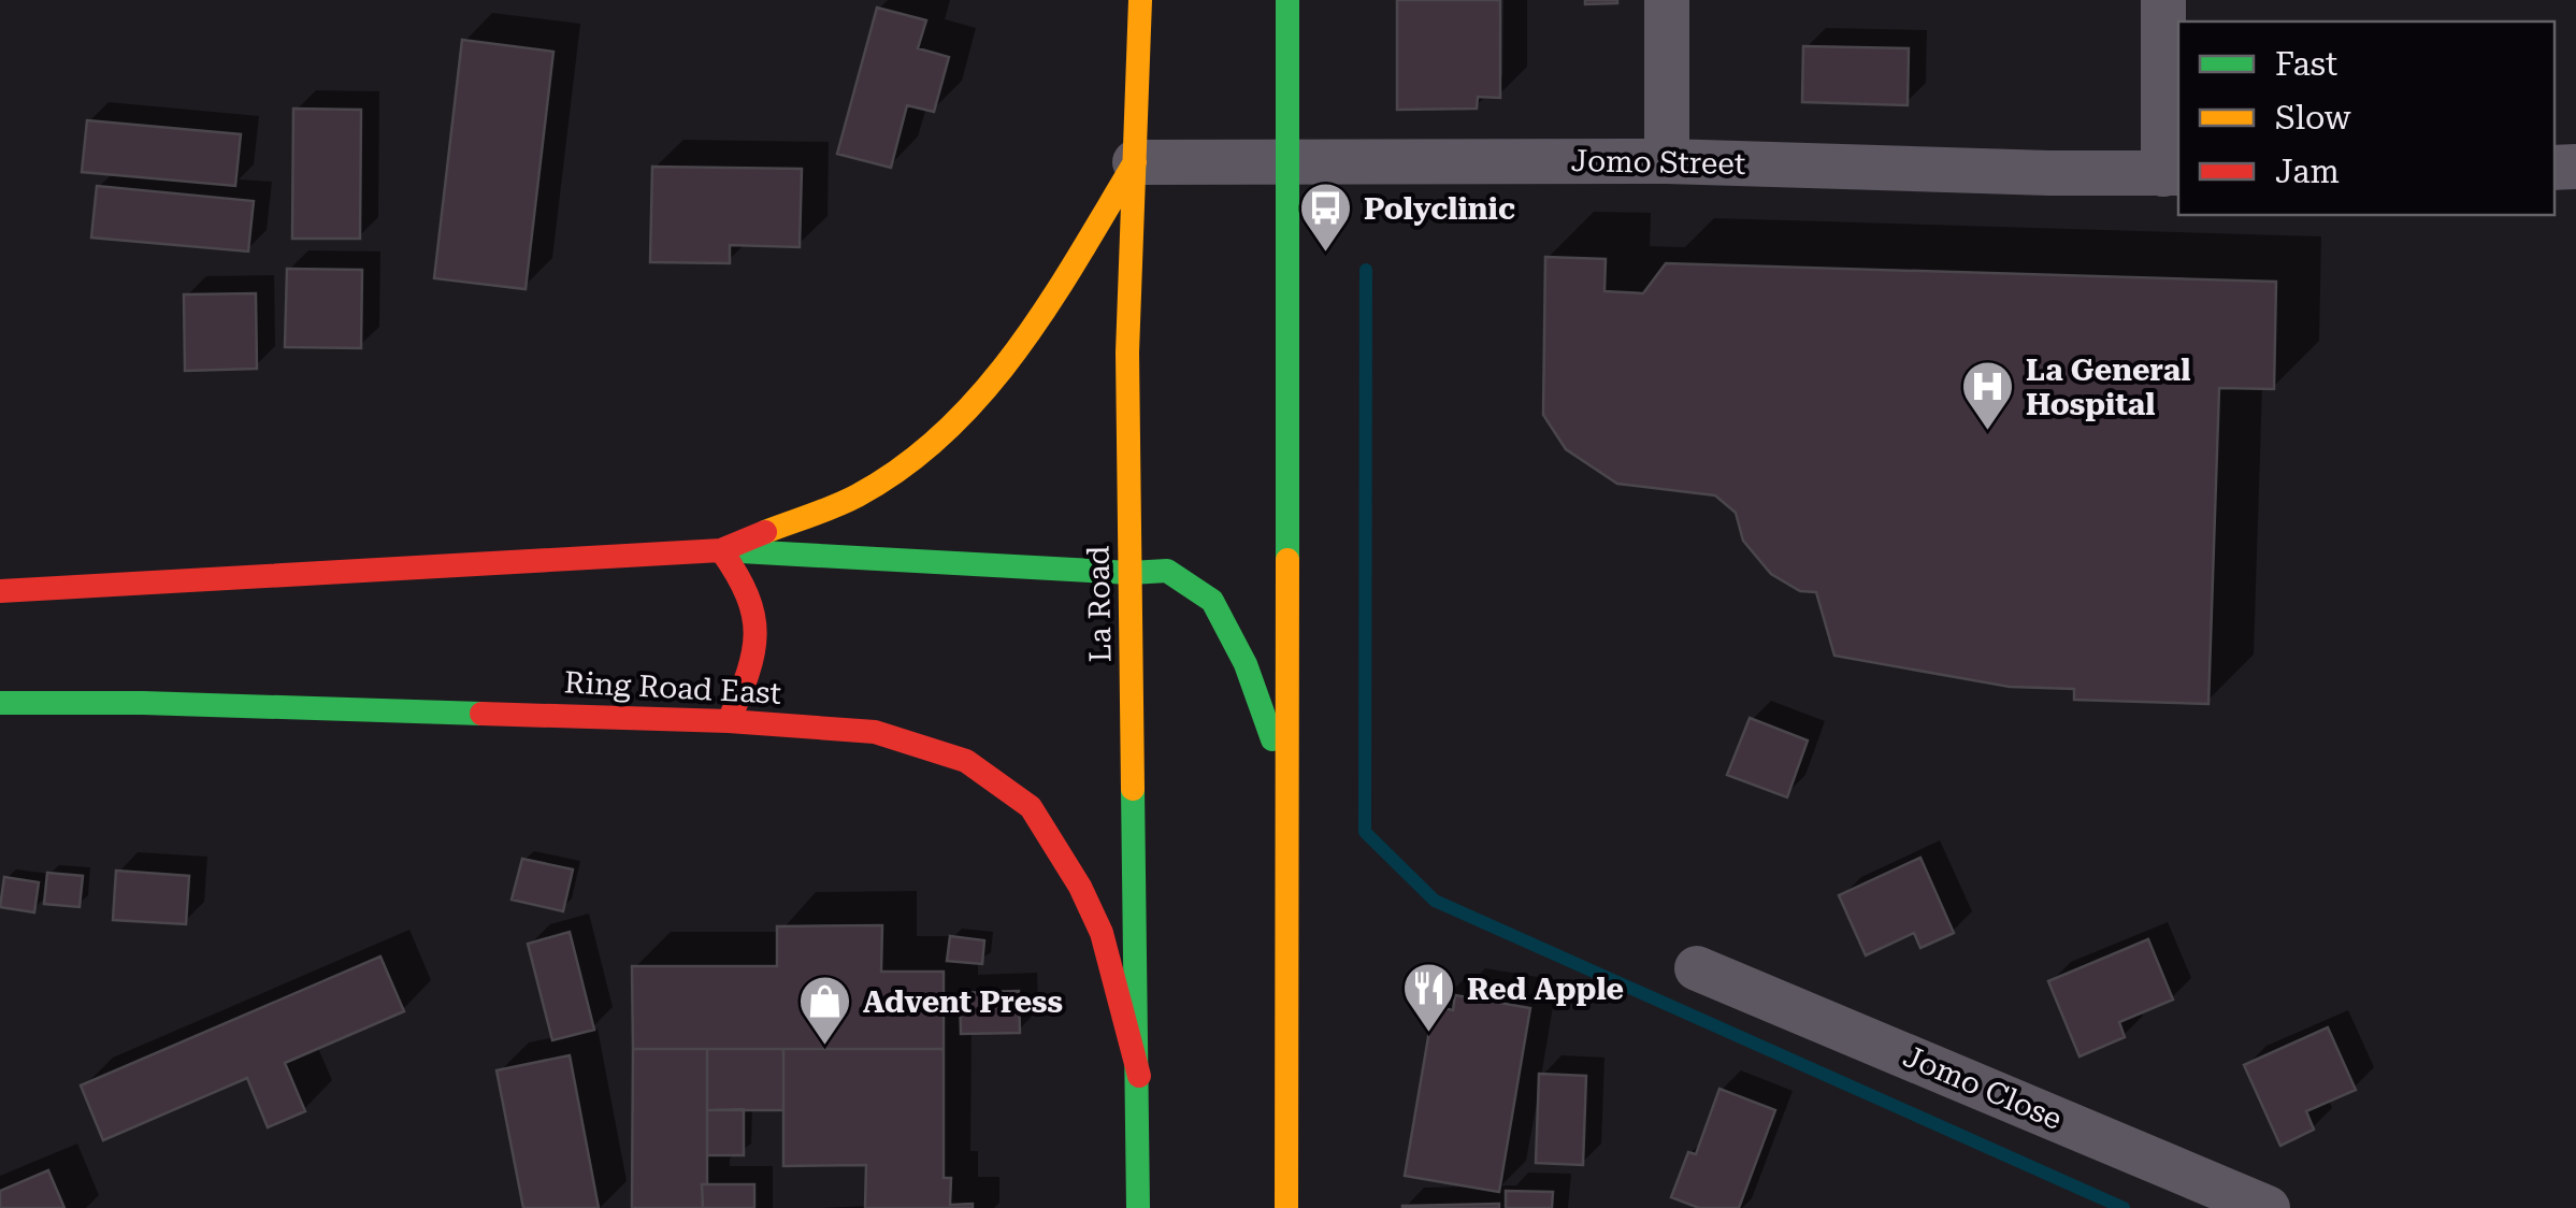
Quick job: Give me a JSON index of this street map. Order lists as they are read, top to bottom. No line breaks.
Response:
{"streets":{"main road":["La Road","Ring Road East"],"street":["Jomo Street","Jomo Close"]},"crossings":[["Jomo Street","La Road"],["La Road","Ring Road East"]],"places":{"bus stop":["Polyclinic"],"hospital":["La General Hospital"],"restaurant":["Red Apple"],"shop":["Advent Press"]},"legend":["Fast","Slow","Jam"]}
